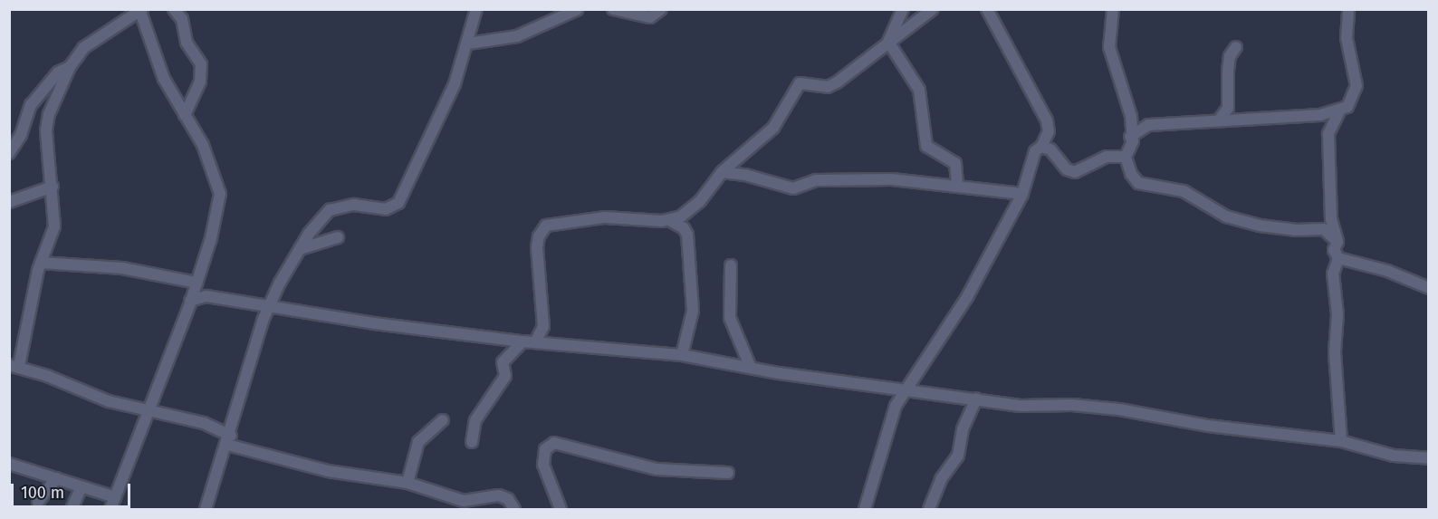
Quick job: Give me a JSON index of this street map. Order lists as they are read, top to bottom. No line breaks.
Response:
{"scale_bar":"100 m"}
